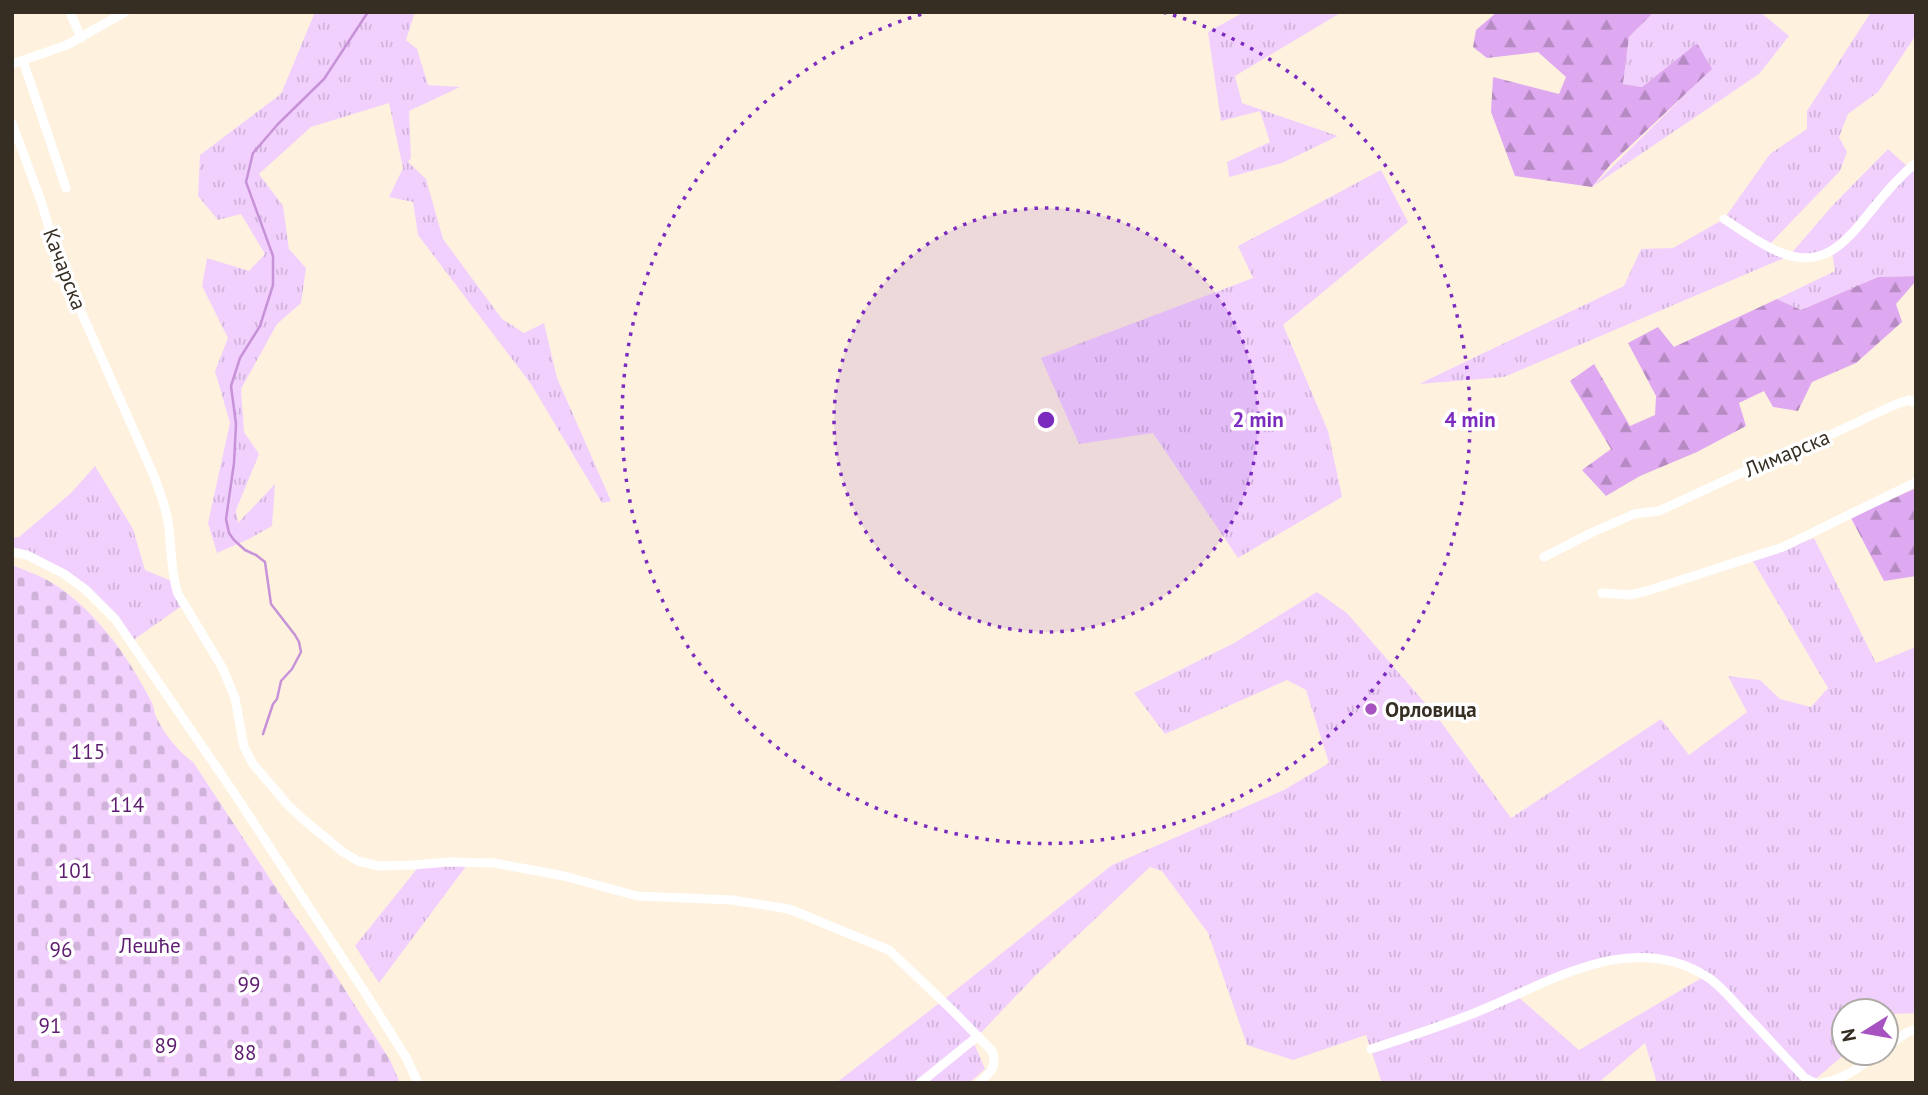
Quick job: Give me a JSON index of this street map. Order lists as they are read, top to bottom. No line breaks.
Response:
{"streets":{"street":["Качарска","Лимарска"]},"parks":["115","114","101","Лешће","96","99","91","89","88"],"places":["Орловица"],"north":"left","rings":["2 min","4 min"]}
